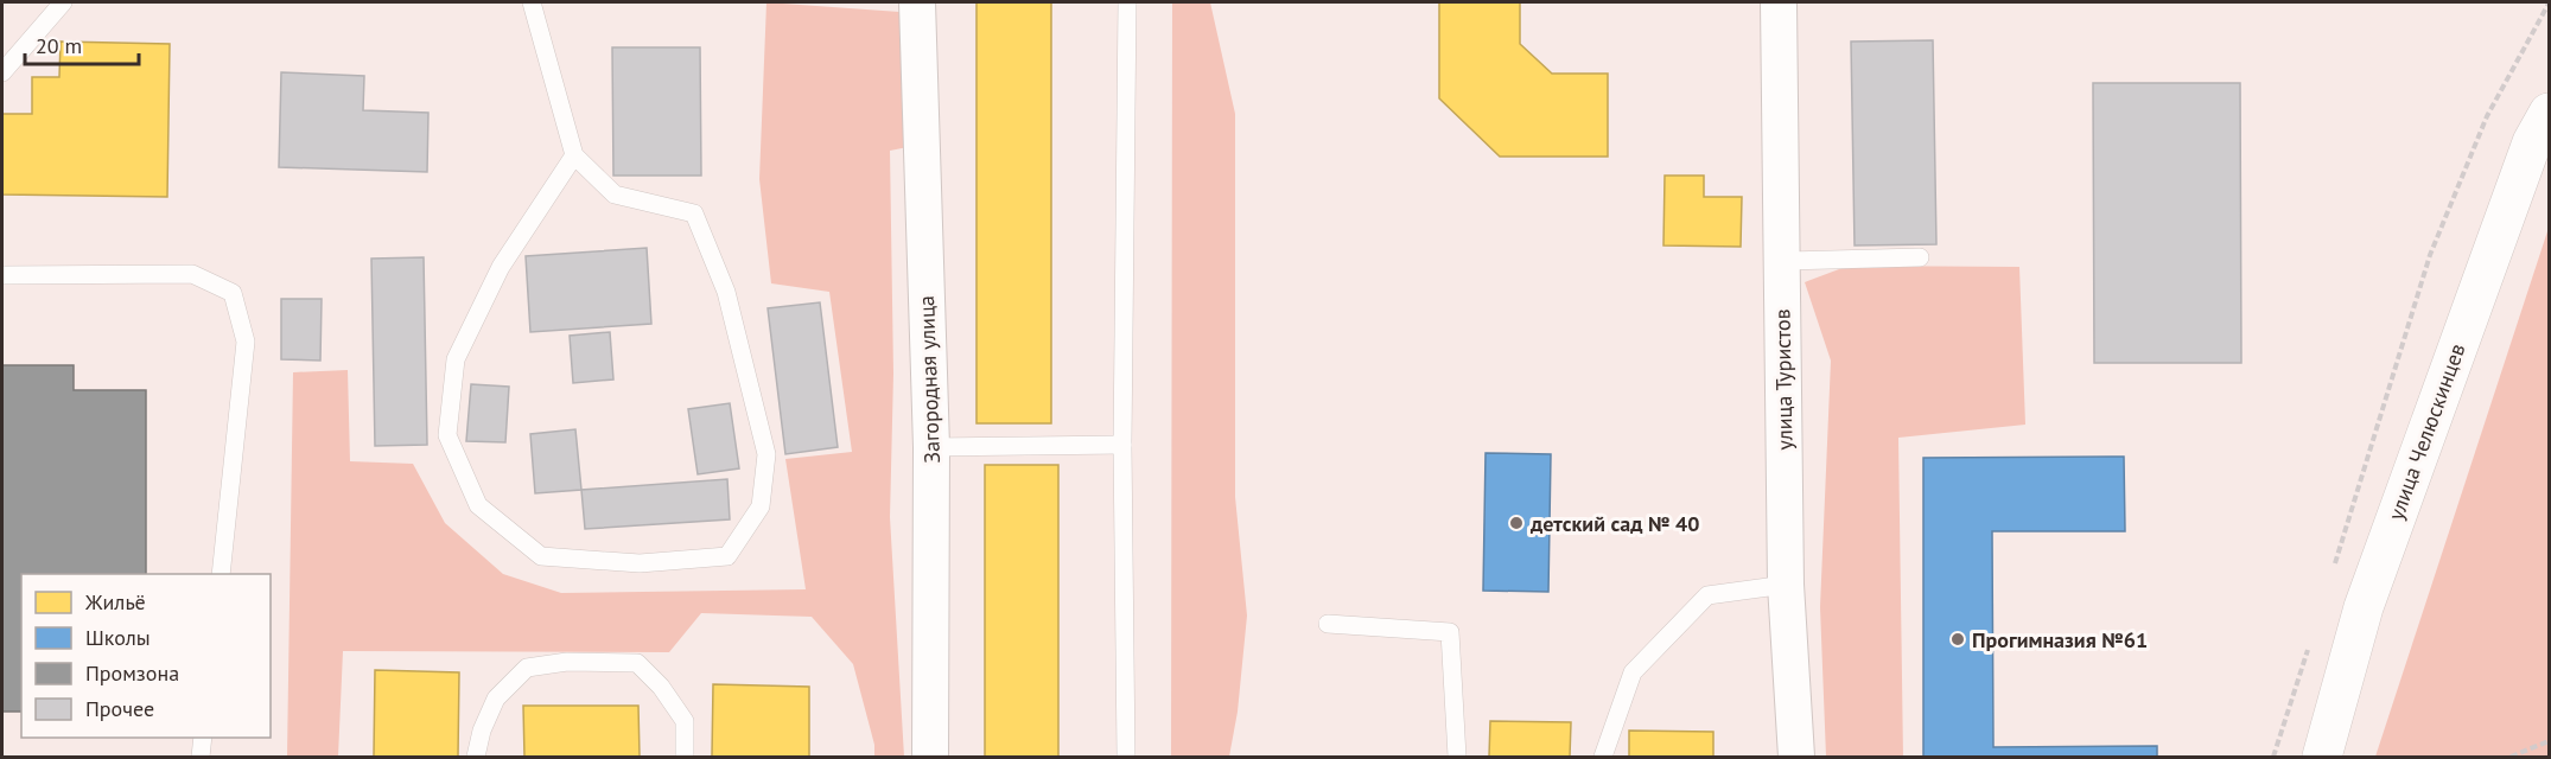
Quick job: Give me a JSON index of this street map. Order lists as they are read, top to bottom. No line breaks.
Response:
{"streets":{"main road":["улица Челюскинцев"],"street":["Загородная улица","улица Туристов"]},"places":["детский сад № 40","Прогимназия №61"],"legend":["Жильё","Школы","Промзона","Прочее"],"scale_bar":"20 m"}
